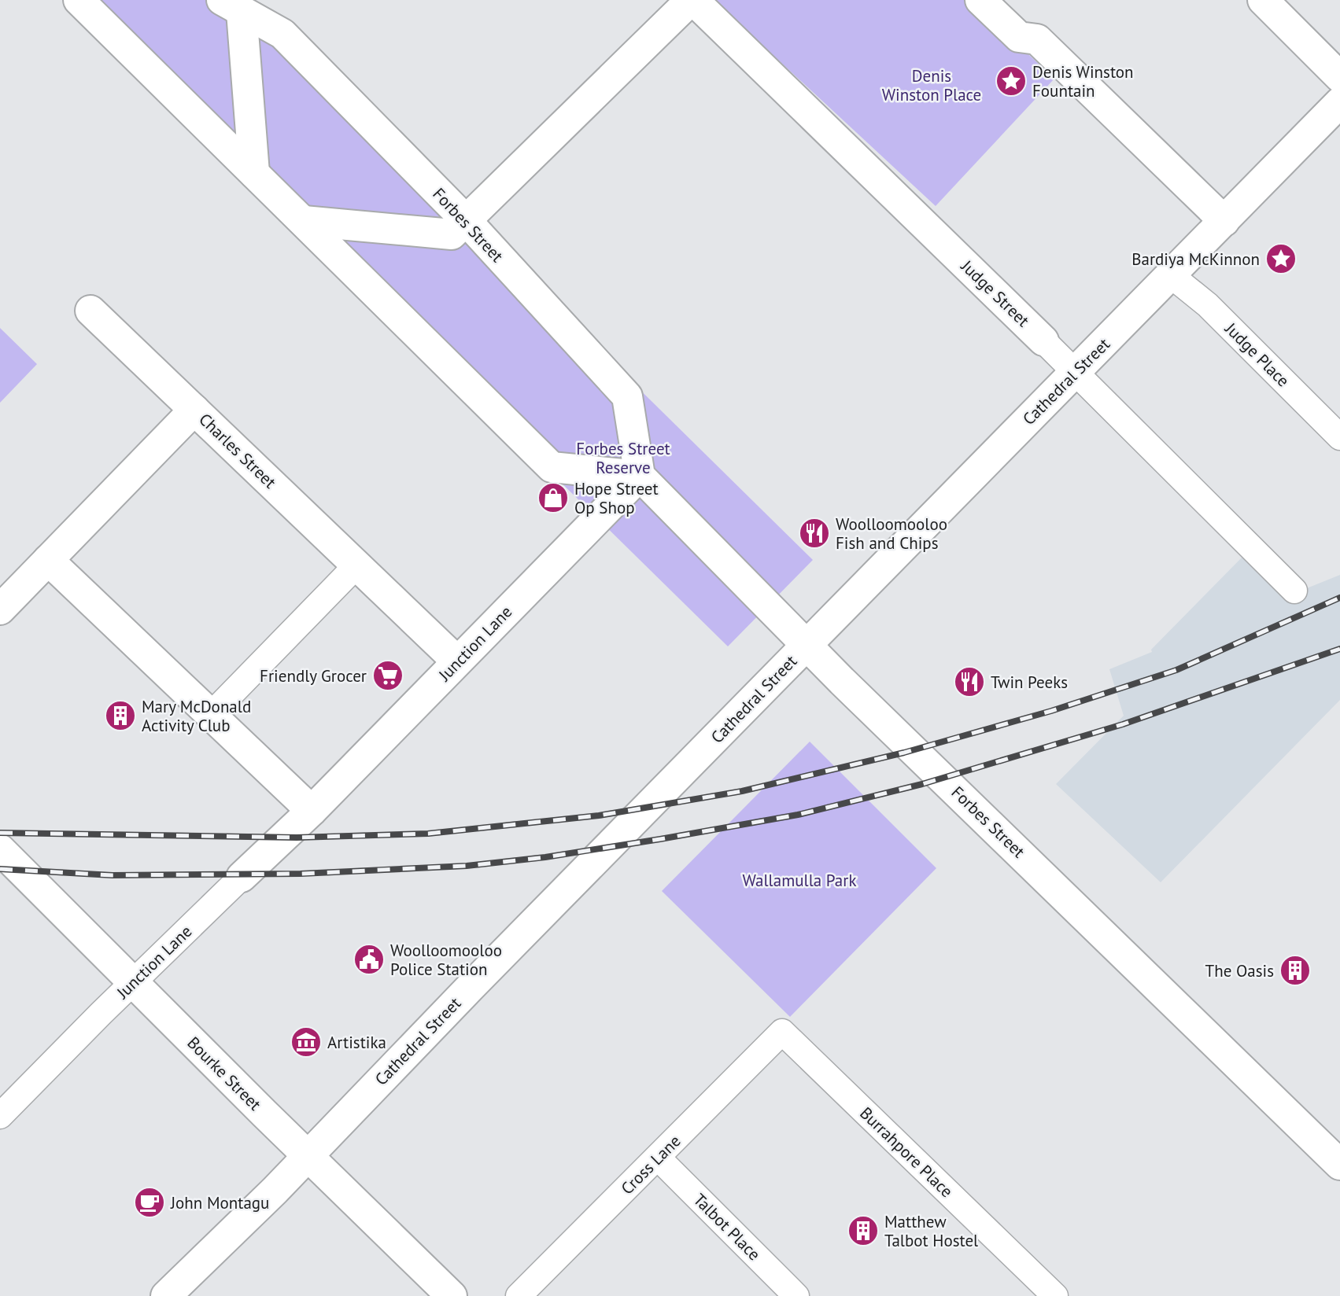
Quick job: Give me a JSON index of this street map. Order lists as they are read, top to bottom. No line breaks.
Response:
{"streets":{"street":["Forbes Street","Judge Street","Cathedral Street","Charles Street","Junction Lane","Bourke Street"],"lane":["Judge Place","Burrahpore Place","Cross Lane","Talbot Place"]},"crossings":[["Forbes Street","Cathedral Street"],["Forbes Street","Junction Lane"],["Judge Street","Cathedral Street"],["Judge Place","Cathedral Street"],["Cathedral Street","Bourke Street"],["Charles Street","Junction Lane"],["Junction Lane","Bourke Street"],["Burrahpore Place","Cross Lane"],["Cross Lane","Talbot Place"]],"parks":["Denis Winston Place","Forbes Street Reserve","Wallamulla Park"],"places":{"place":["Denis Winston Fountain","Bardiya McKinnon"],"shop":["Hope Street Op Shop"],"restaurant":["Woolloomooloo Fish and Chips","Twin Peeks"],"supermarket":["Friendly Grocer"],"building":["Mary McDonald Activity Club","The Oasis","Matthew Talbot Hostel"],"public building":["Woolloomooloo Police Station"],"museum":["Artistika"],"cafe":["John Montagu"]}}
